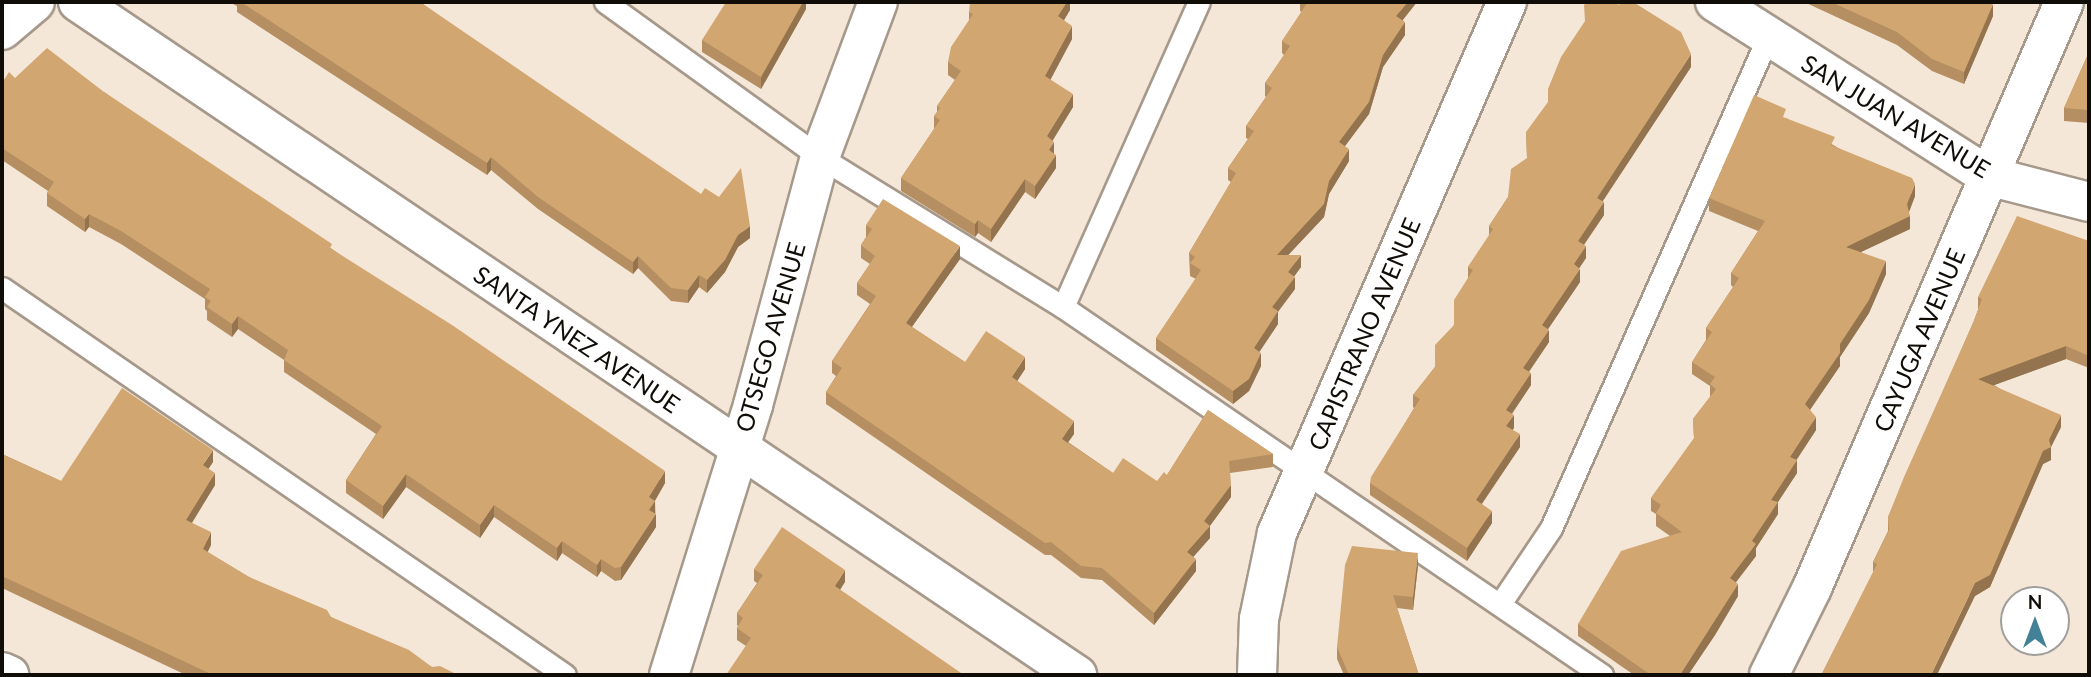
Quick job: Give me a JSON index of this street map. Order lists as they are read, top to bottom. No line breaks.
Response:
{"streets":{"street":["SAN JUAN AVENUE","CAPISTRANO AVENUE","OTSEGO AVENUE","SANTA YNEZ AVENUE","CAYUGA AVENUE"]},"crossings":[["SAN JUAN AVENUE","CAYUGA AVENUE"],["OTSEGO AVENUE","SANTA YNEZ AVENUE"]],"north":"top"}
